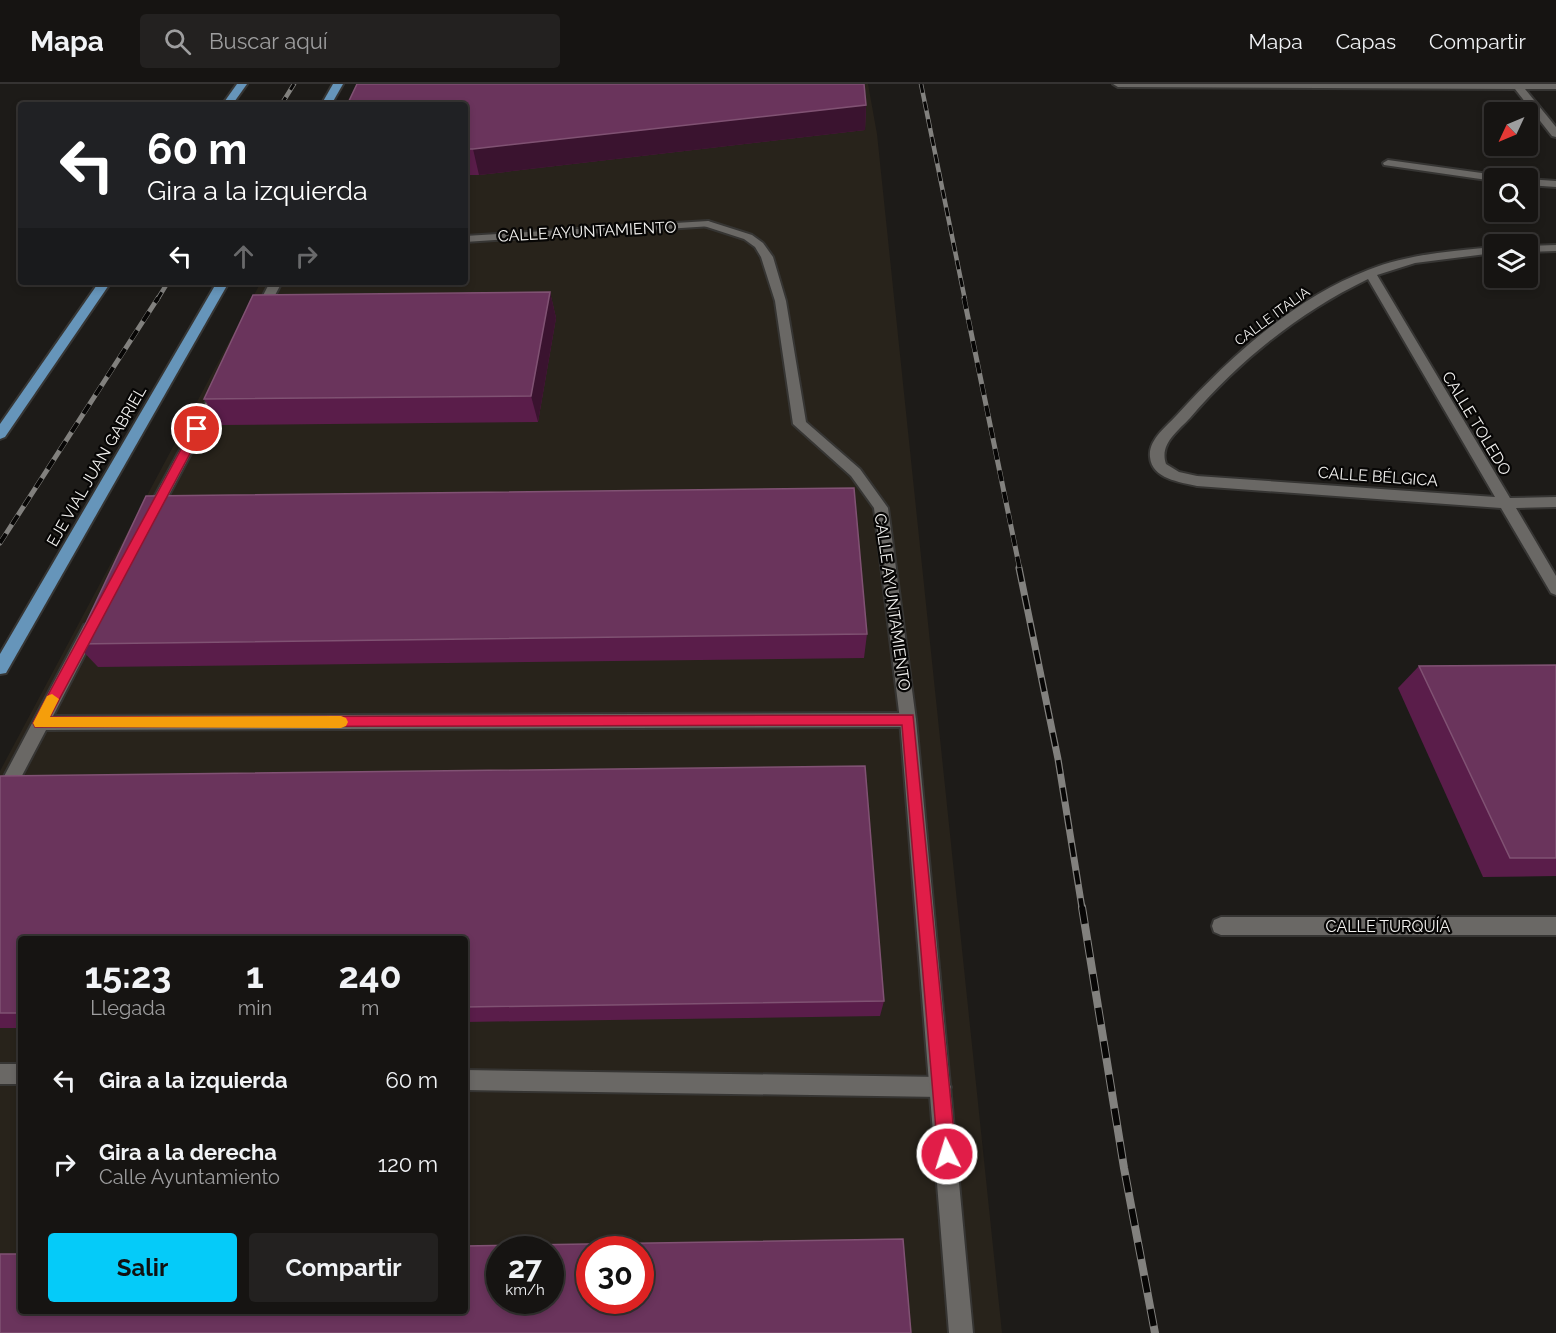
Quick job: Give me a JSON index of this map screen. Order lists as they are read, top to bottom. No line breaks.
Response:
{"streets":{"main road":["EJE VIAL JUAN GABRIEL"],"street":["CALLE AYUNTAMIENTO","CALLE ITALIA","CALLE TOLEDO","CALLE BÉLGICA","CALLE TURQUÍA"]},"crossings":[["CALLE ITALIA","CALLE TOLEDO"],["CALLE ITALIA","CALLE BÉLGICA"],["CALLE TOLEDO","CALLE BÉLGICA"]],"north":"bottom left","page":{"header":"Mapa","search":"Buscar aquí","nav":["Mapa","Capas","Compartir"],"turn":["60 m","Gira a la izquierda"],"eta":["15:23","Llegada","1","min","240","m"],"list":[{"name":"Gira a la izquierda","value":"60 m"},{"name":"Gira a la derecha","note":"Calle Ayuntamiento","value":"120 m"}],"buttons":["Salir","Compartir"],"speed":"27 km/h","limit":"30"}}
